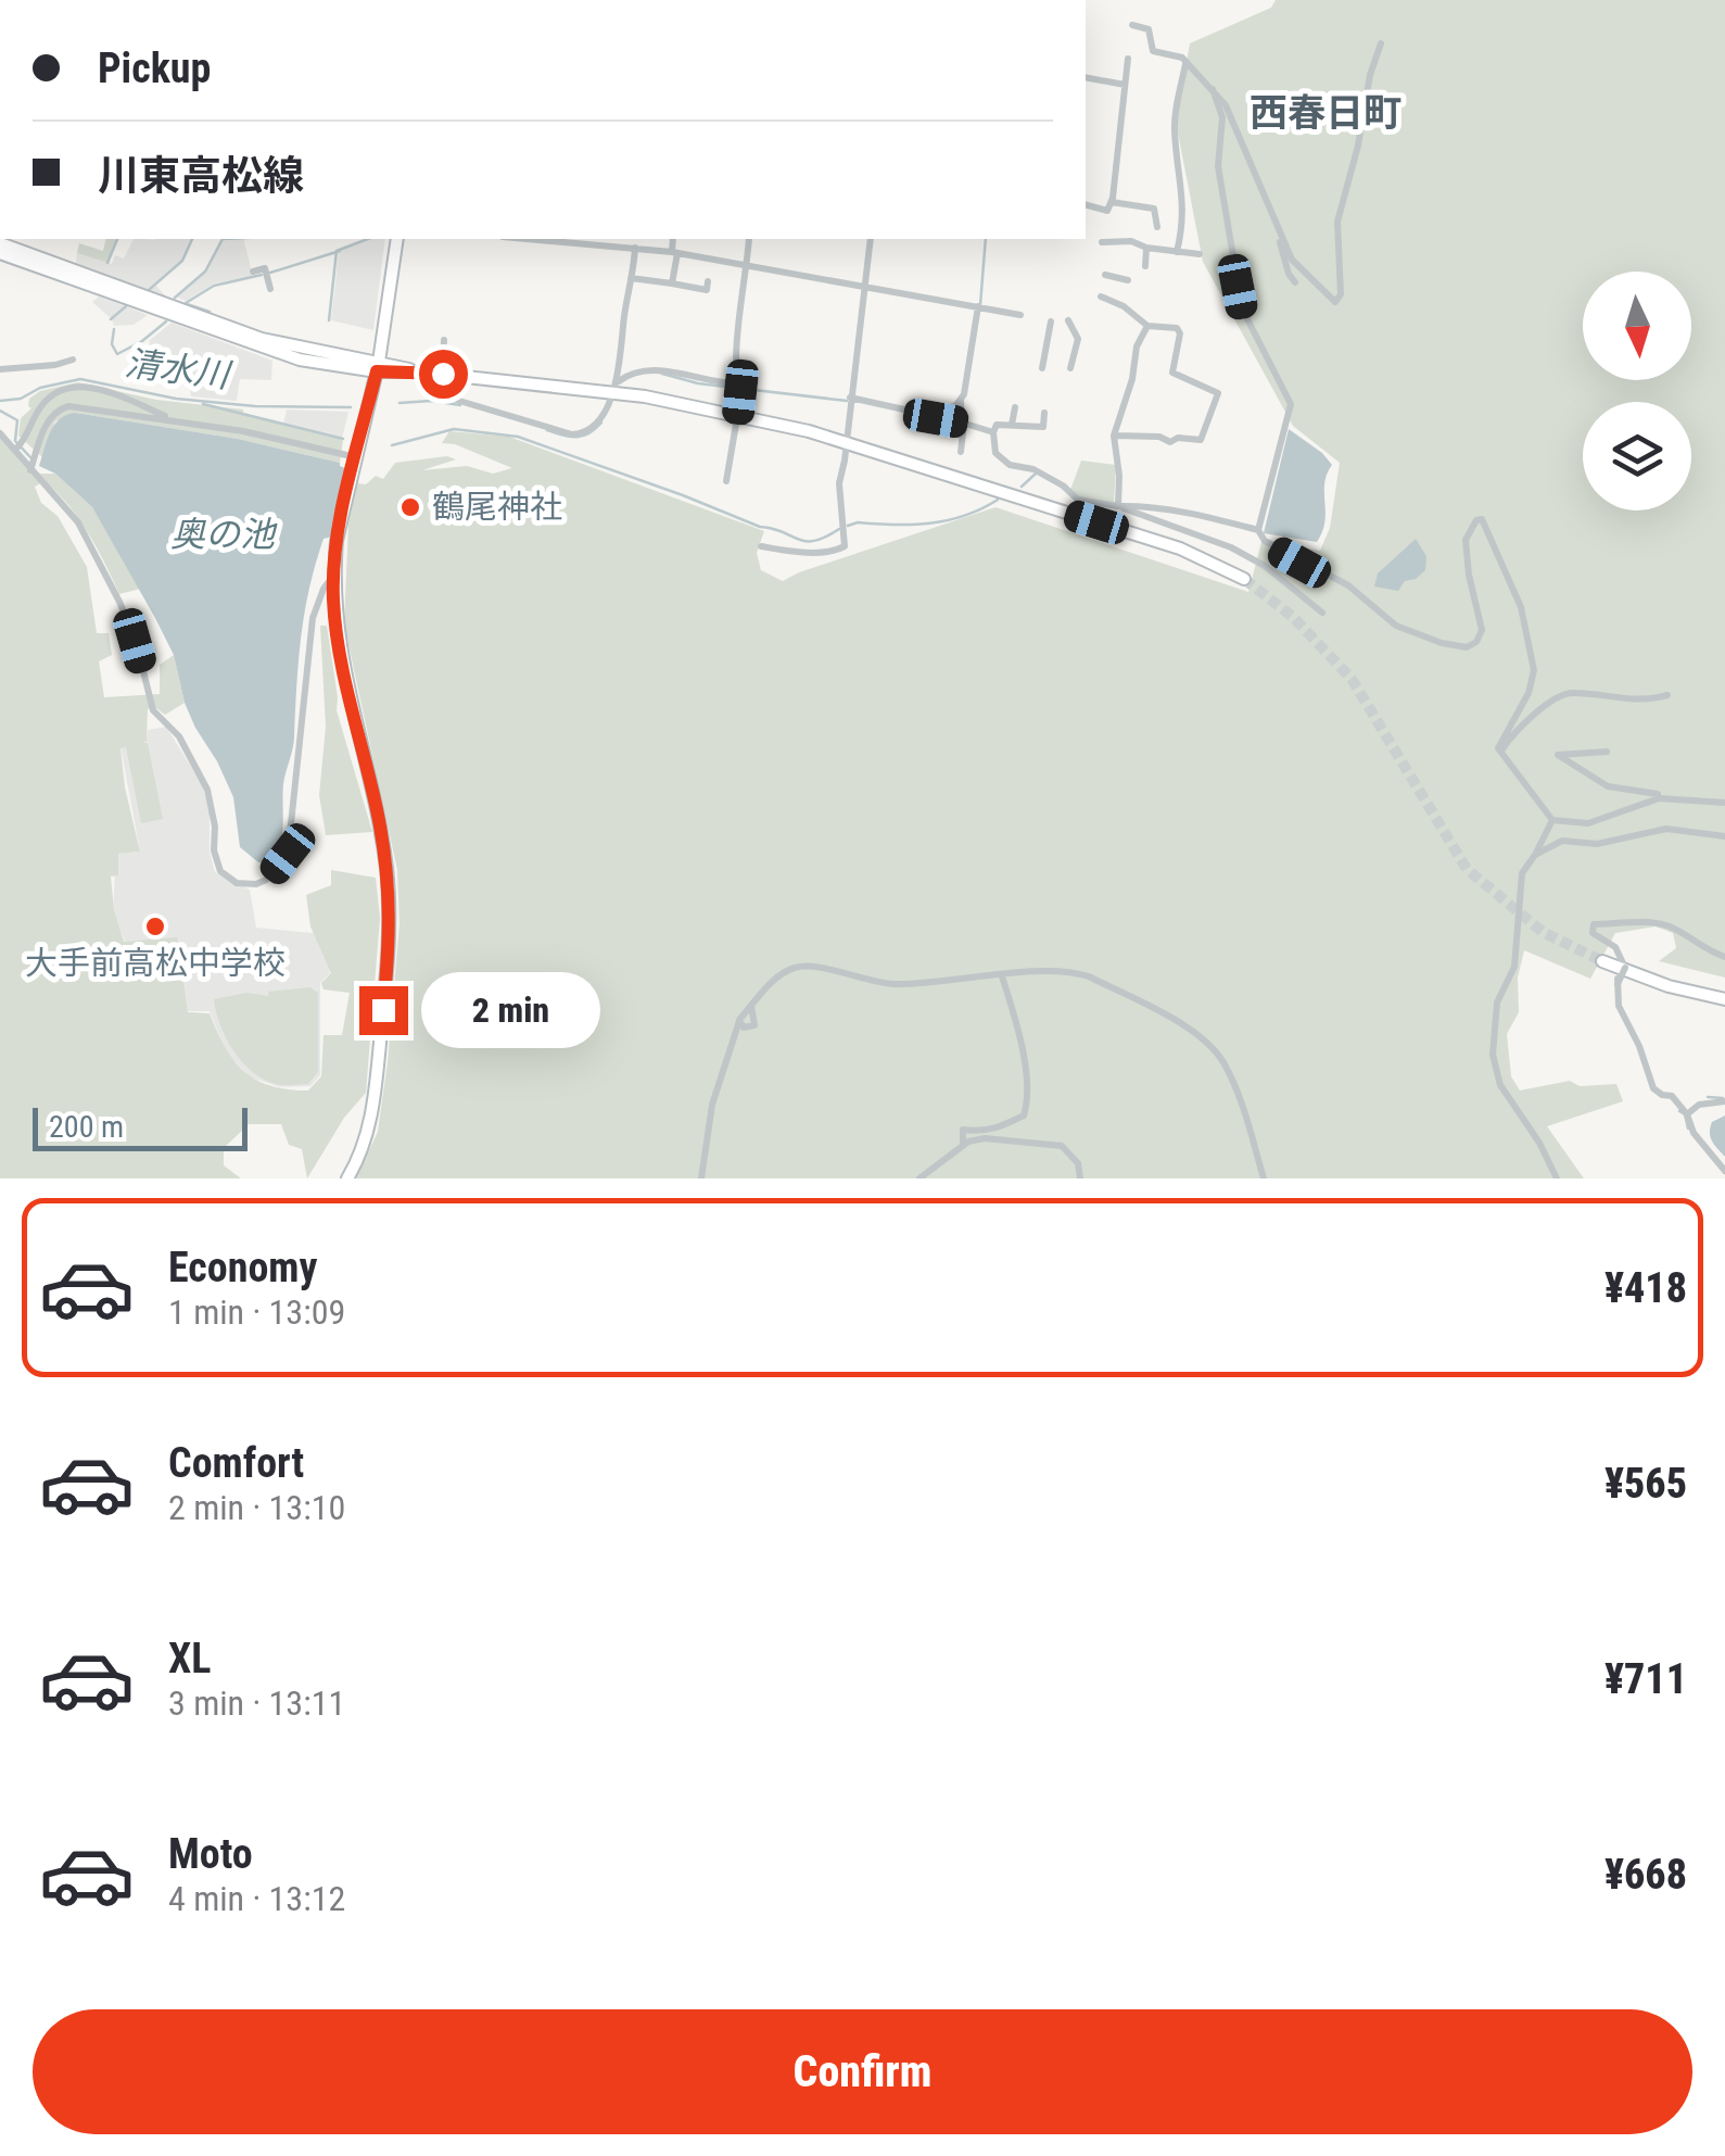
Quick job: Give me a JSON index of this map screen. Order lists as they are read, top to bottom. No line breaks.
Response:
{"districts":["西春日町"],"water":["清水川","奥の池"],"places":["鶴尾神社","大手前高松中学校"],"scale_bar":"200 m","north":"bottom","page":{"banner":["Pickup","川東高松線"],"bubble":"2 min","scale":"200 m","list":[{"name":"Economy","note":"1 min · 13:09","value":"¥418"},{"name":"Comfort","note":"2 min · 13:10","value":"¥565"},{"name":"XL","note":"3 min · 13:11","value":"¥711"},{"name":"Moto","note":"4 min · 13:12","value":"¥668"}],"buttons":"Confirm"}}
